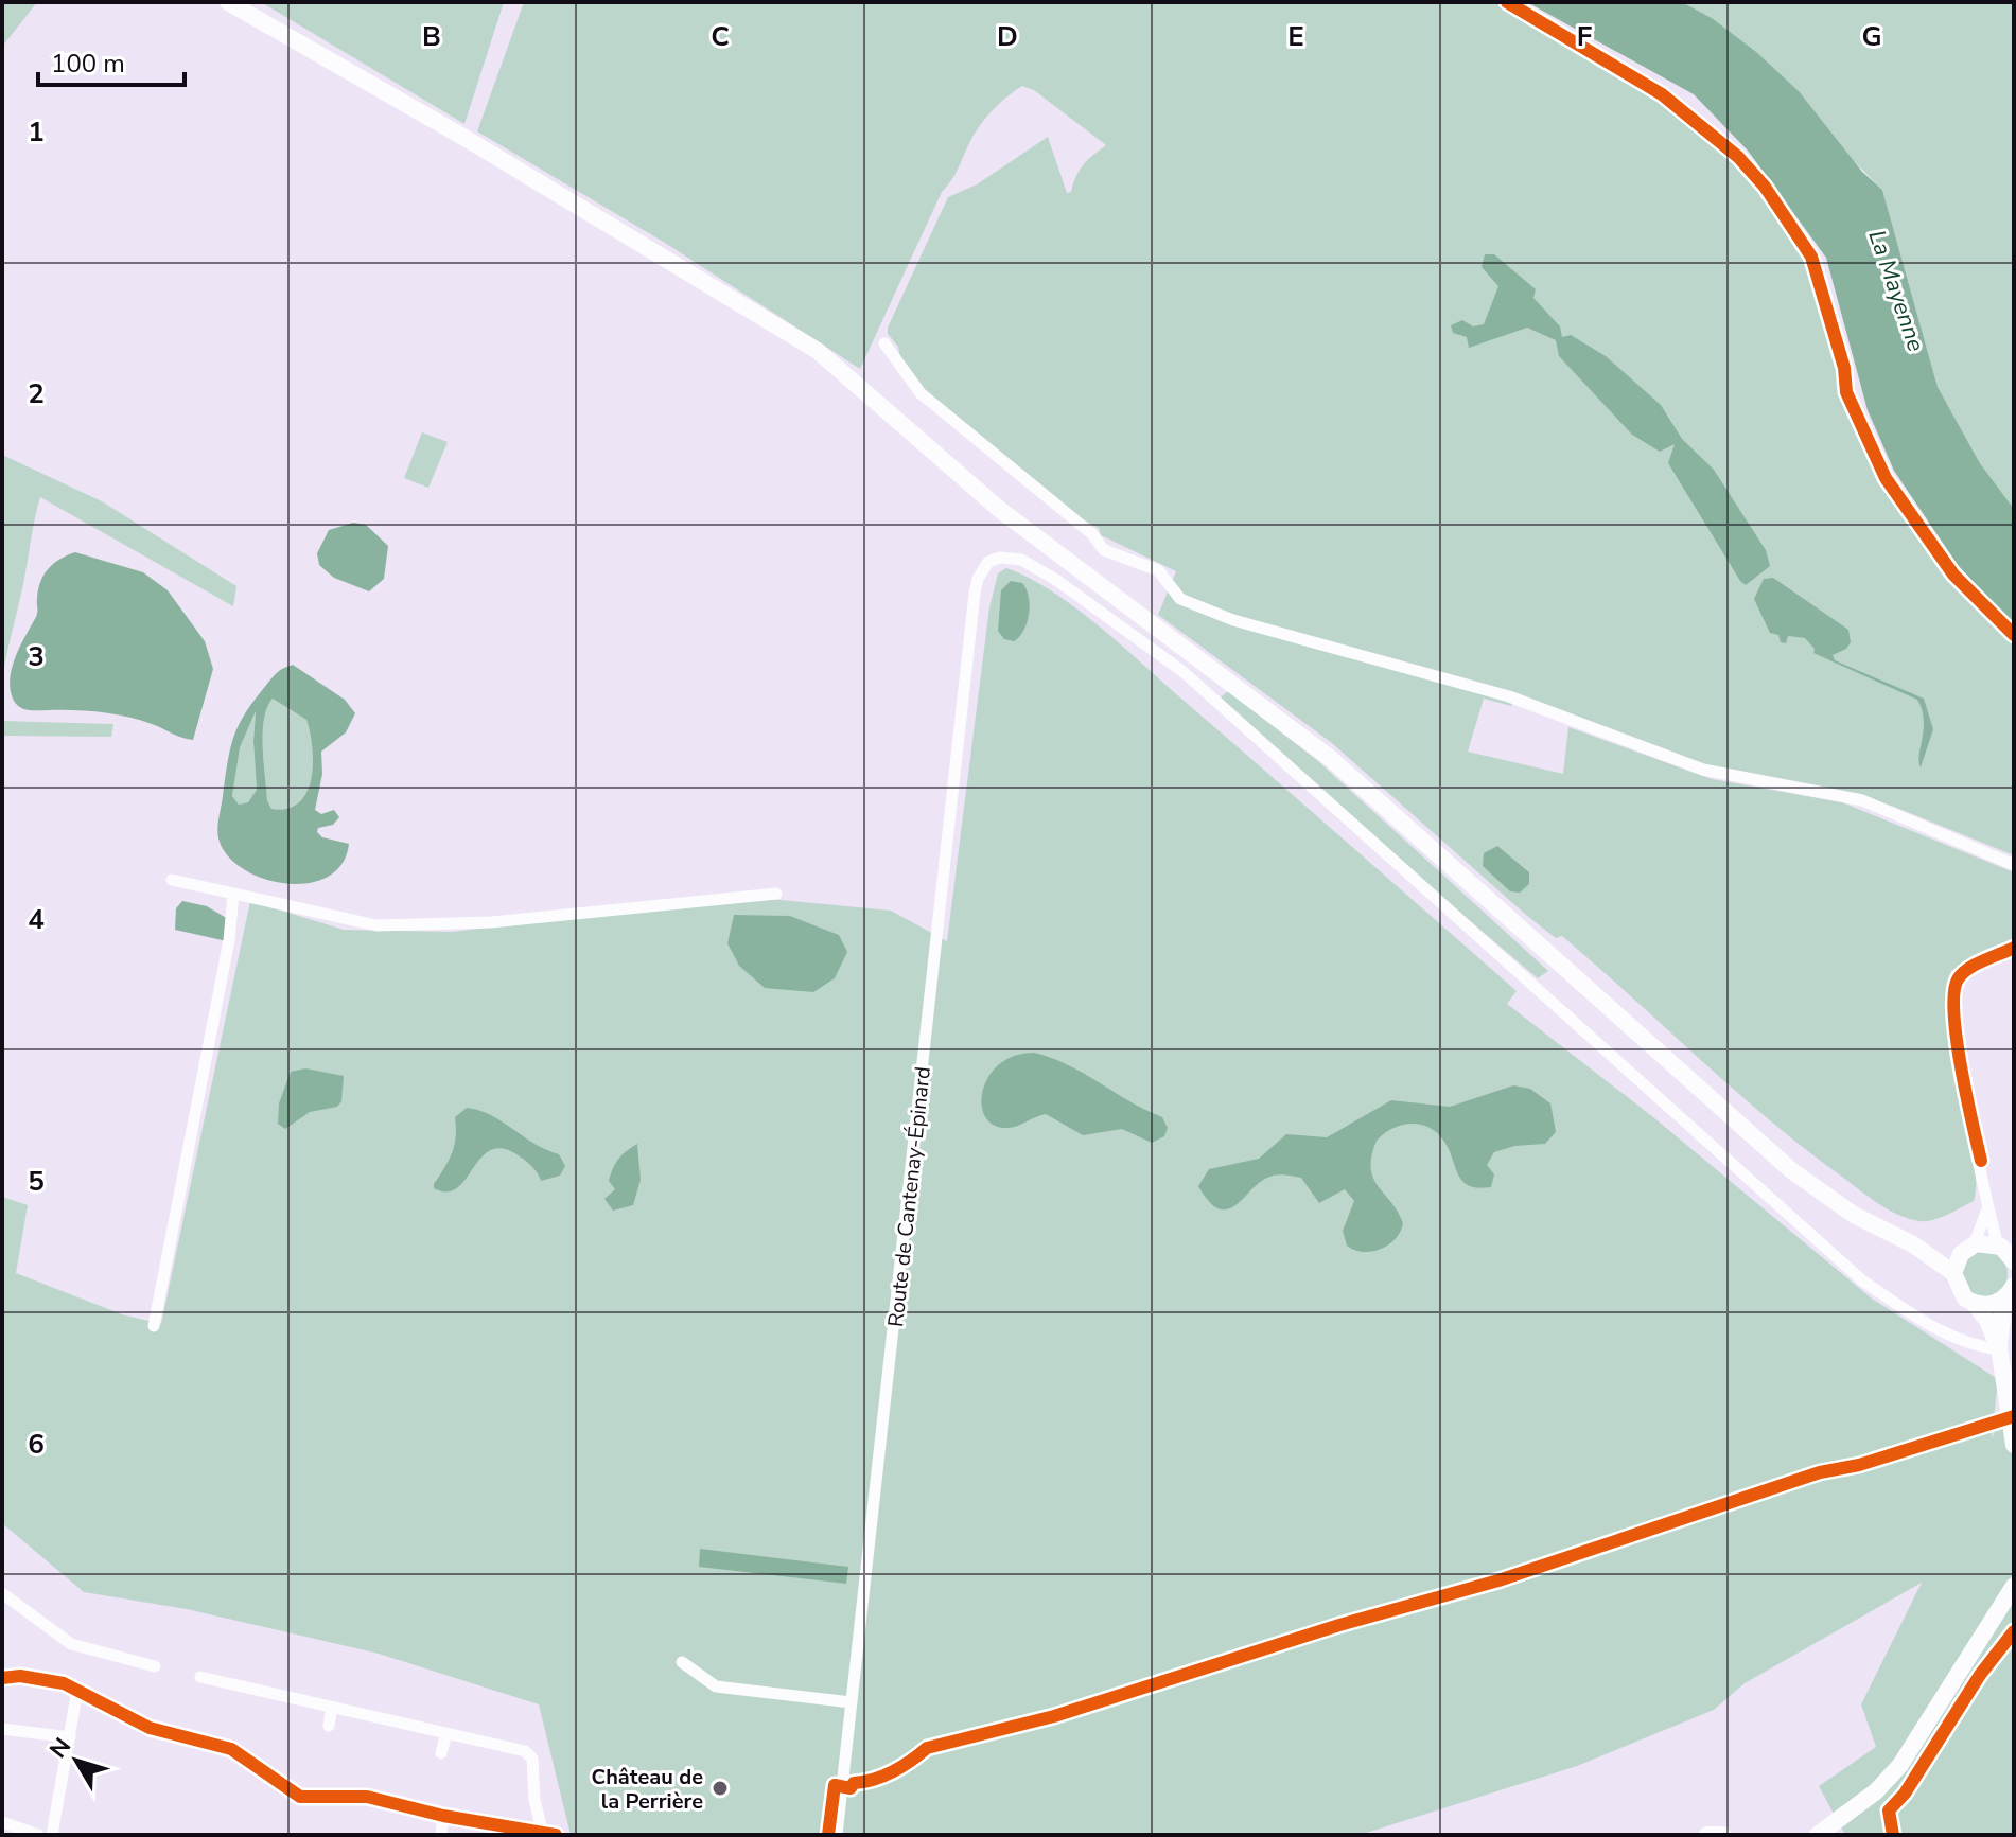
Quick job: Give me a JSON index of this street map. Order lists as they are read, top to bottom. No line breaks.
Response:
{"streets":{"street":["Route de Cantenay-Épinard"]},"water":["La Mayenne"],"places":["Château de la Perrière"],"scale_bar":"100 m","north":"top left","grid":{"columns":["B","C","D","E","F","G"],"rows":["1","2","3","4","5","6"]}}
